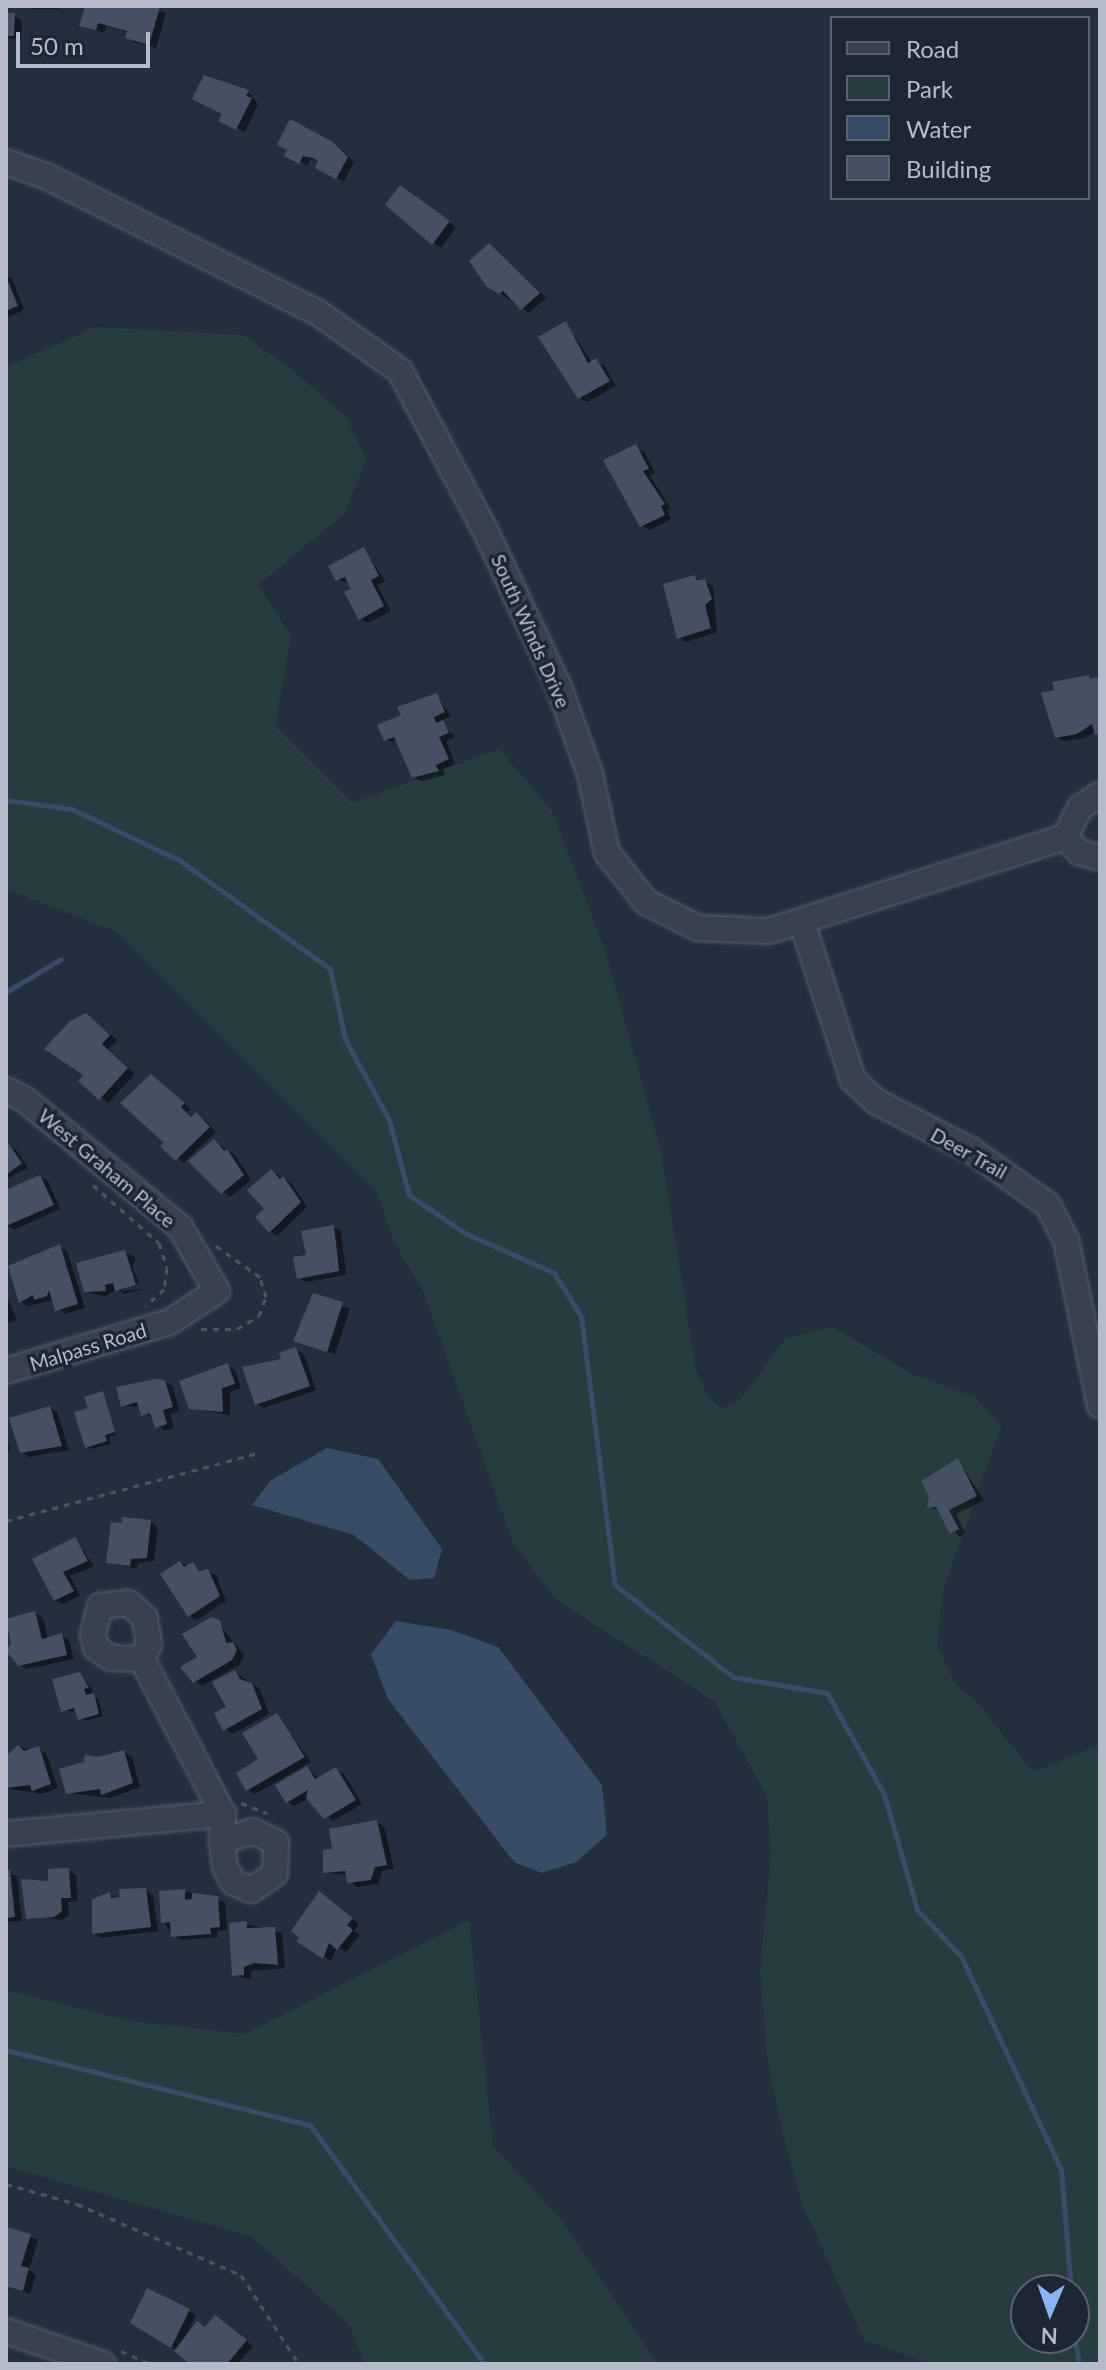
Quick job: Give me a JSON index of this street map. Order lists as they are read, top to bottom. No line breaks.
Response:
{"streets":{"street":["South Winds Drive","Deer Trail","West Graham Place","Malpass Road"]},"crossings":[["South Winds Drive","Deer Trail"],["West Graham Place","Malpass Road"]],"legend":["Road","Park","Water","Building"],"scale_bar":"50 m","north":"bottom"}
